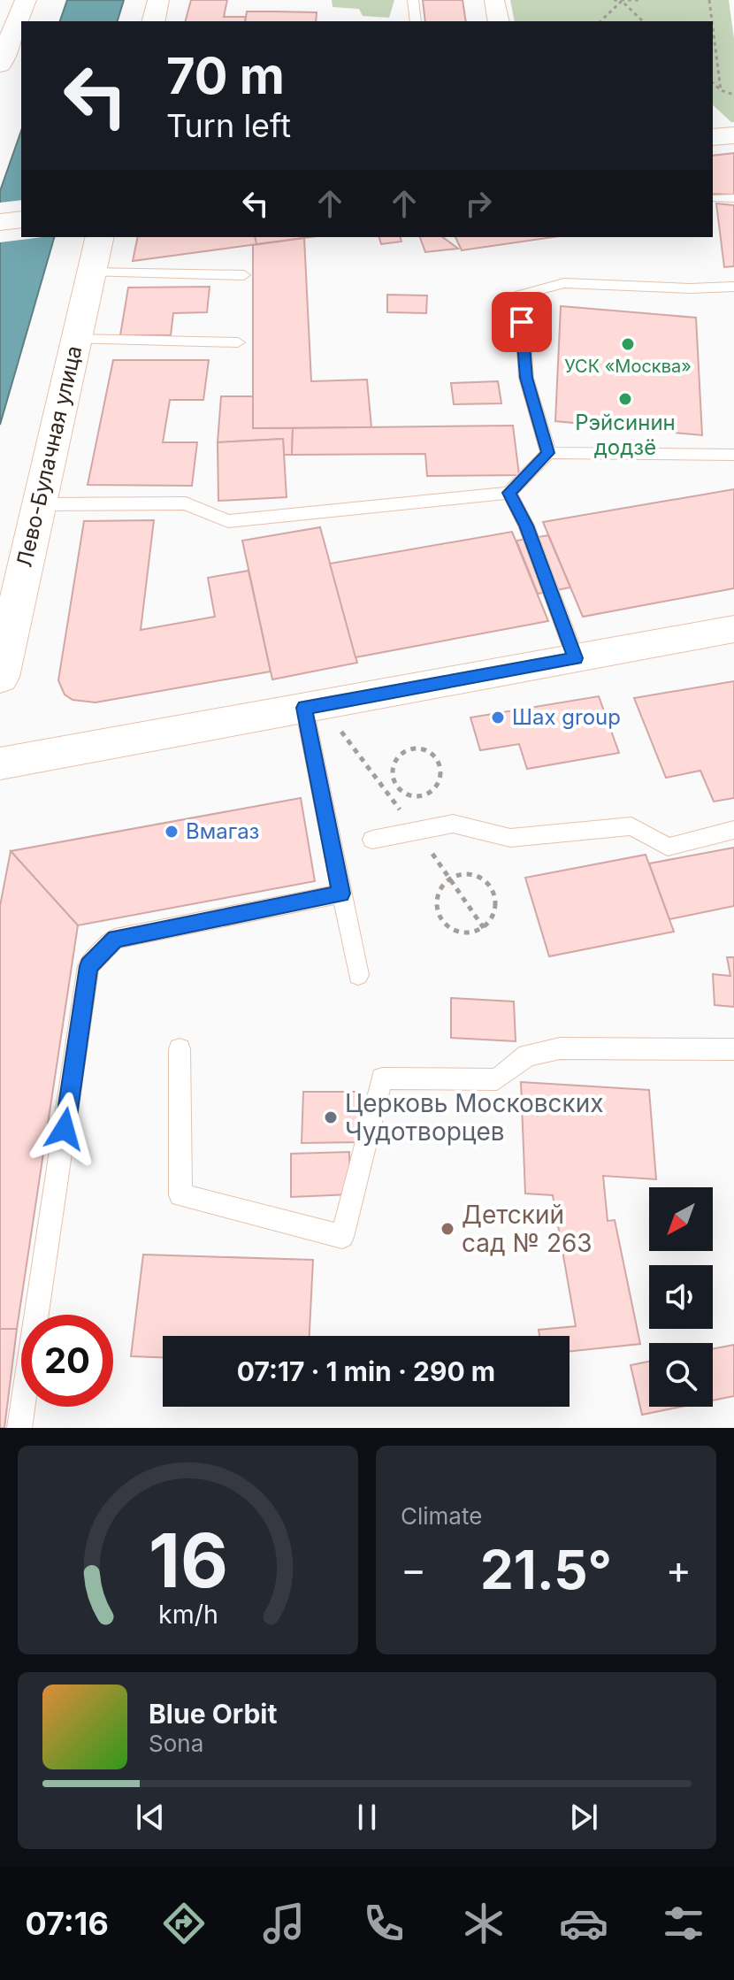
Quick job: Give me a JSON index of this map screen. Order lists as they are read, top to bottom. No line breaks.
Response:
{"streets":{"main road":["Лево-Булачная улица"]},"places":["УСК «Москва»","Рэйсинин додзё","Шах group","Вмагаз","Церковь Московских Чудотворцев","Детский сад № 263"],"north":"bottom left","page":{"turn":["70 m","Turn left"],"limit":"20","trip":"07:17 · 1 min · 290 m","tile":"Climate","heat":["−","21.5°","+"],"song":["Blue Orbit","Sona"],"tabs":"07:16","gauge":["16","km/h"]}}
